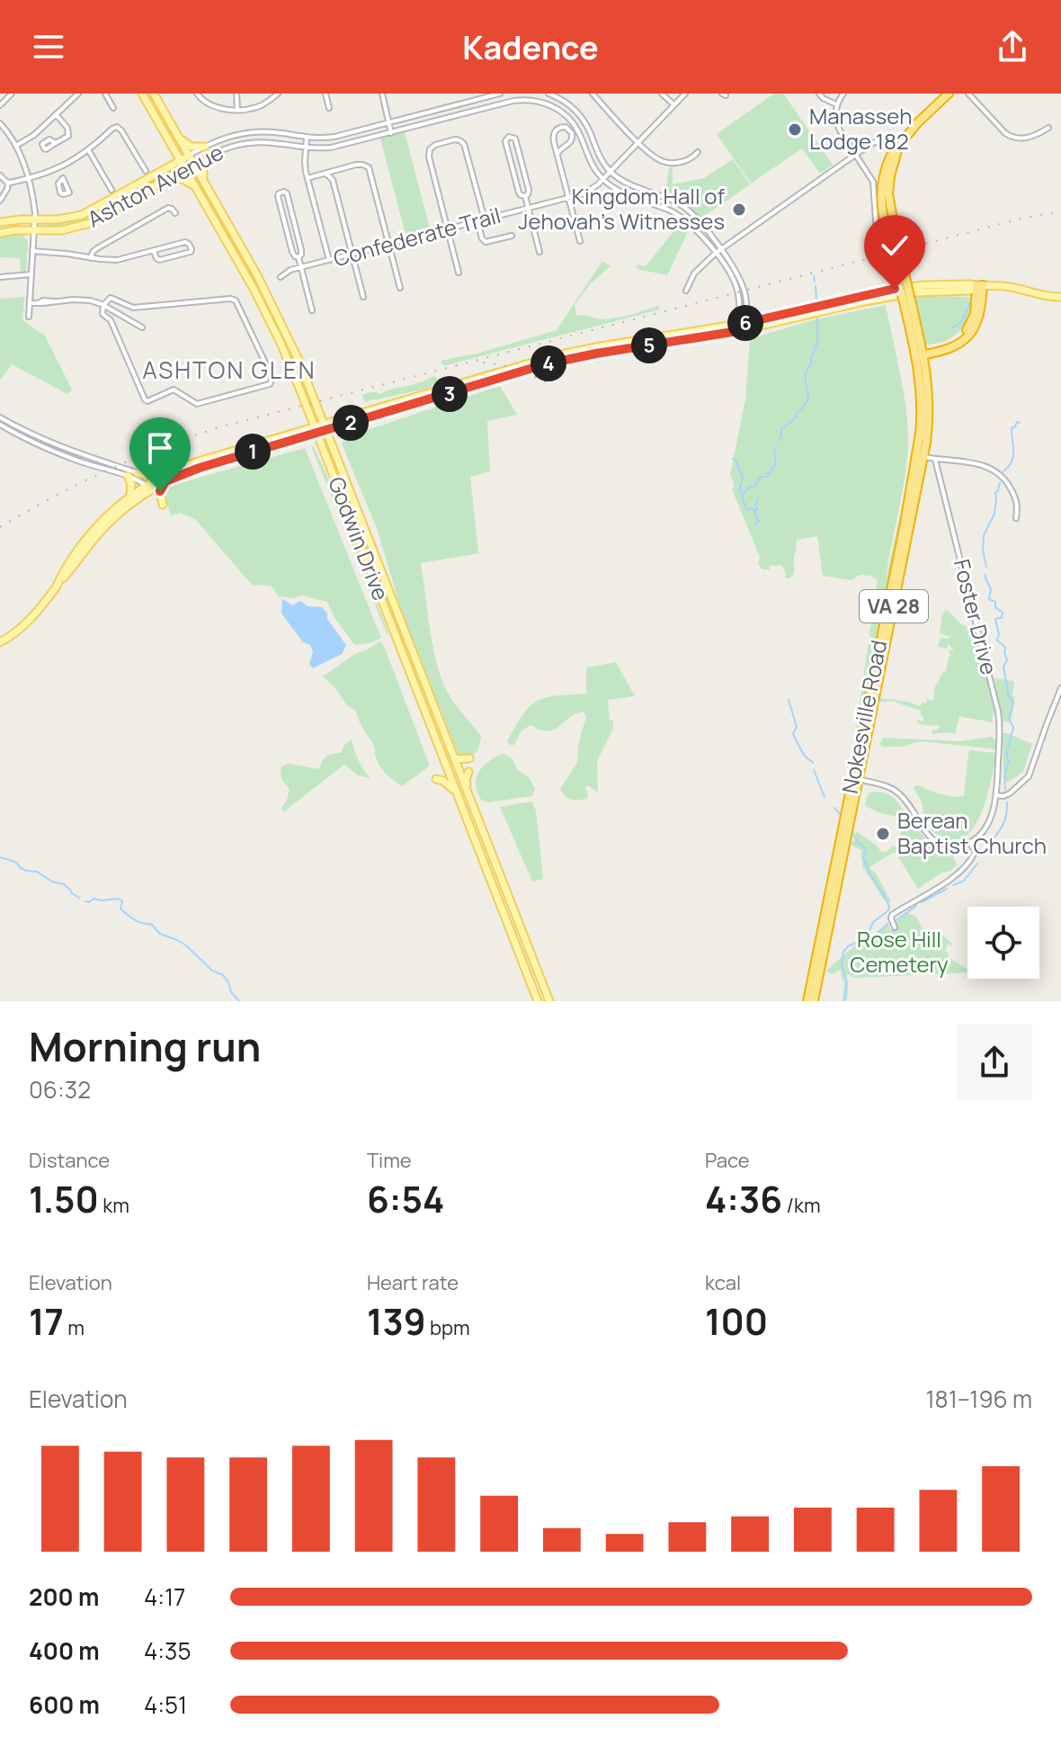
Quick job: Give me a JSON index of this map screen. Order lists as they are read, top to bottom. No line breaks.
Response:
{"streets":{"highway":["VA 28","Nokesville Road"],"main road":["Ashton Avenue","Godwin Drive"],"street":["Confederate Trail","Foster Drive"]},"crossings":[["Ashton Avenue","Confederate Trail"],["Ashton Avenue","Godwin Drive"],["VA 28","Nokesville Road"]],"districts":["ASHTON GLEN"],"parks":["Rose Hill Cemetery"],"places":["Manasseh Lodge 182","Kingdom Hall of Jehovah's Witnesses","Berean Baptist Church"],"page":{"header":"Kadence","pins":["6","5","4","3","2","1"],"heading":["Morning run","06:32"],"stats":[["Distance","1.50 km"],["Time","6:54"],["Pace","4:36 /km"],["Elevation","17 m"],["Heart rate","139 bpm"],["kcal","100"]],"chart":["Elevation","181–196 m"],"list":[{"name":"200 m","note":"4:17"},{"name":"400 m","note":"4:35"},{"name":"600 m","note":"4:51"}]}}
